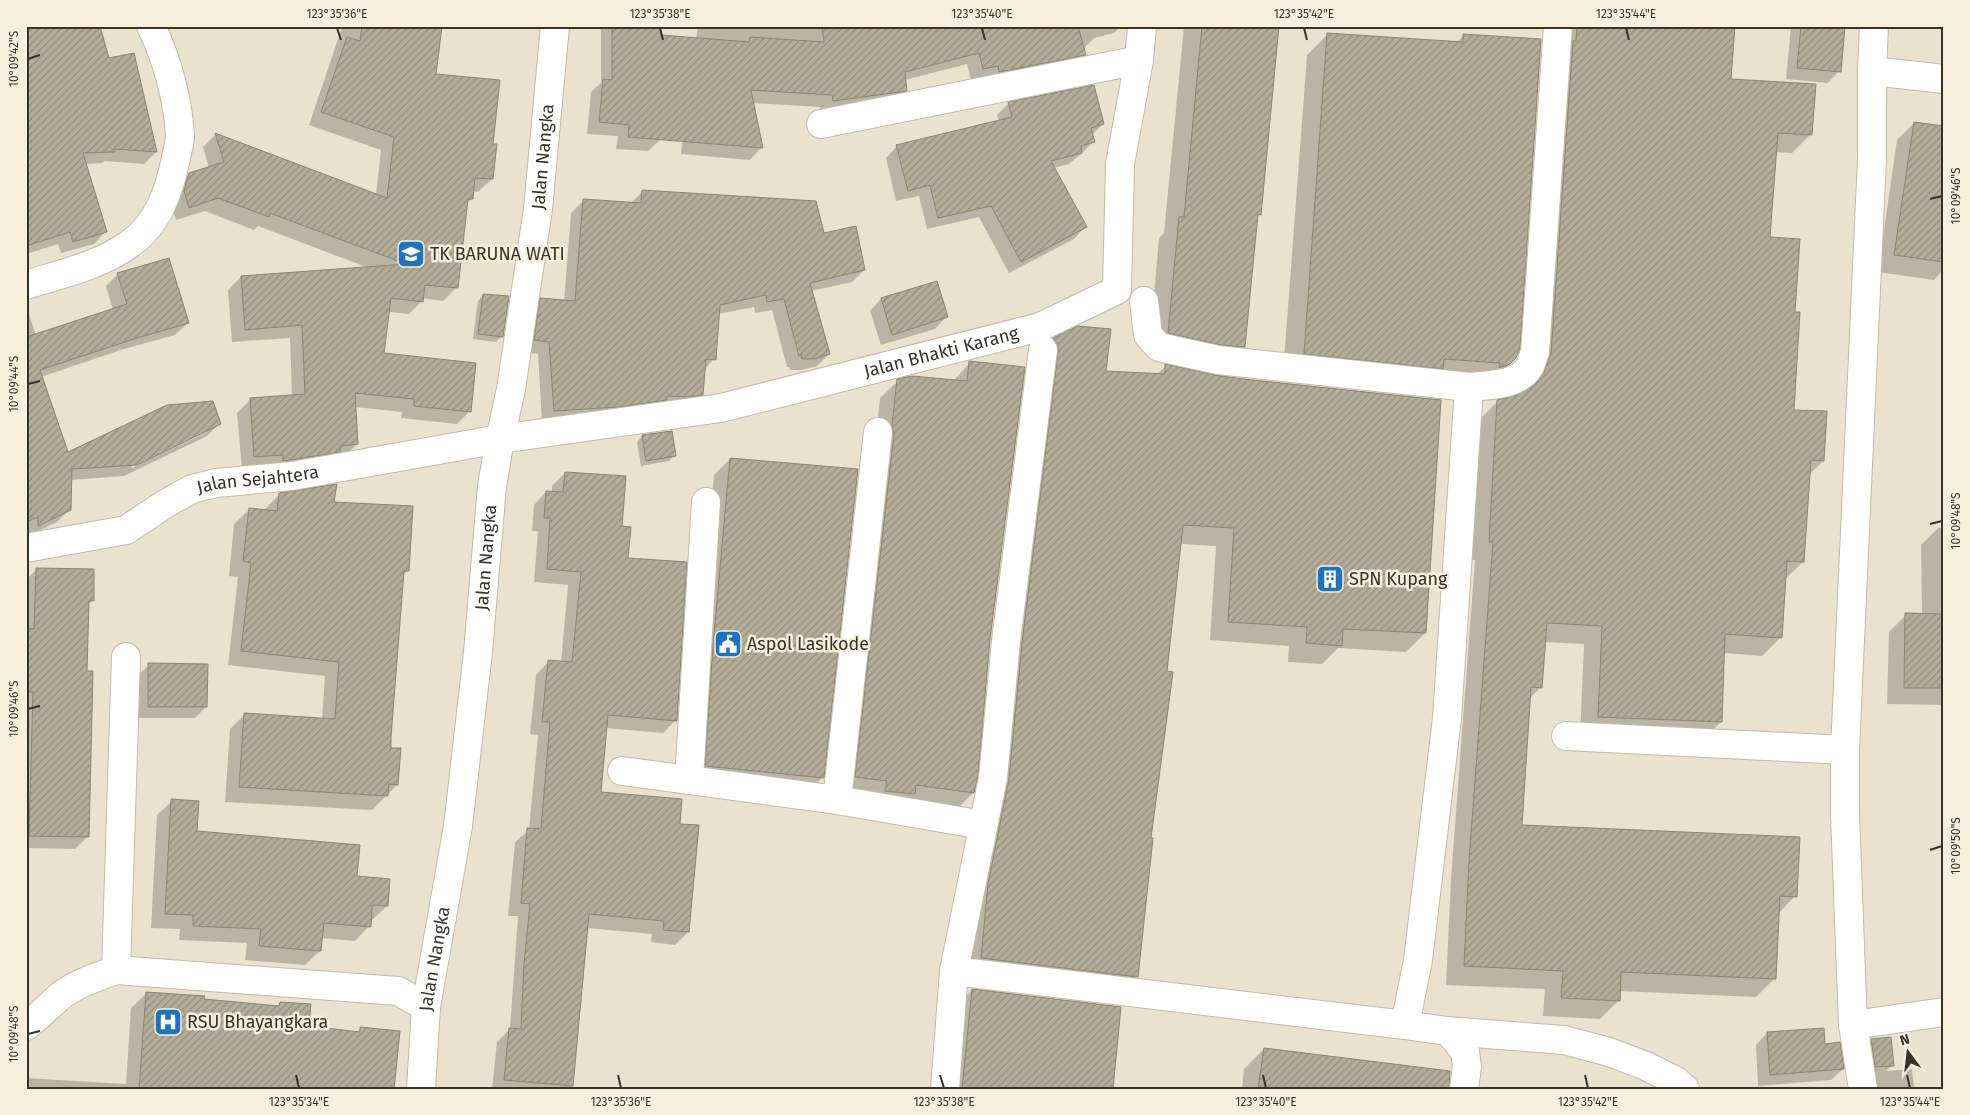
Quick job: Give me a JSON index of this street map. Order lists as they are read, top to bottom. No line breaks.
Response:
{"streets":{"street":["Jalan Nangka","Jalan Bhakti Karang","Jalan Sejahtera"]},"crossings":[["Jalan Nangka","Jalan Bhakti Karang"],["Jalan Nangka","Jalan Sejahtera"],["Jalan Bhakti Karang","Jalan Sejahtera"]],"places":{"school or university":["TK BARUNA WATI"],"building":["SPN Kupang"],"public building":["Aspol Lasikode"],"hospital":["RSU Bhayangkara"]},"north":"top","coordinates":["123°35'36\"E","123°35'38\"E","123°35'40\"E","123°35'42\"E","123°35'44\"E","10°09'42\"S","10°09'46\"S","10°09'44\"S","10°09'48\"S","10°09'50\"S","123°35'34\"E"]}
